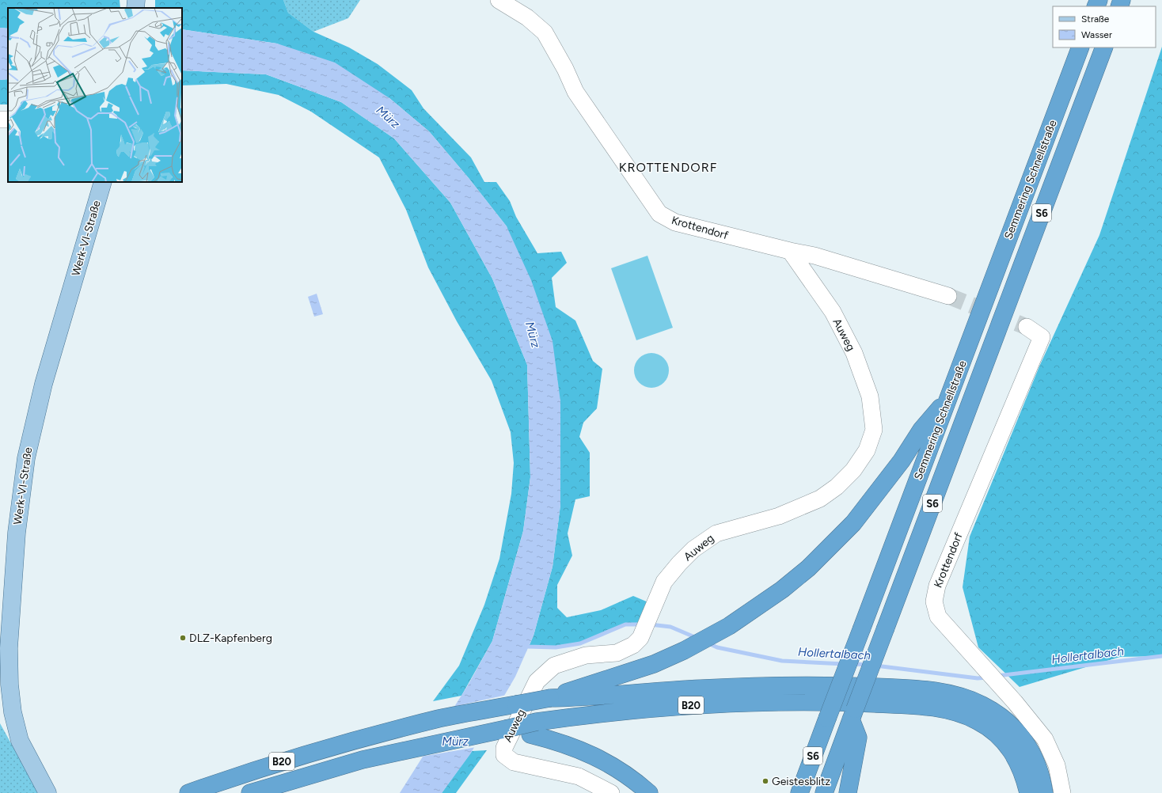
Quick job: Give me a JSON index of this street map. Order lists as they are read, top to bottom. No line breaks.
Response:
{"streets":{"highway":["Semmering Schnellstraße","S6","B20"],"main road":["Werk-VI-Straße"],"street":["Krottendorf","Auweg"]},"crossings":[["Krottendorf","Auweg"]],"districts":["KROTTENDORF"],"water":["Mürz","Hollertalbach"],"places":["DLZ-Kapfenberg","Geistesblitz"],"legend":["Straße","Wasser"]}
